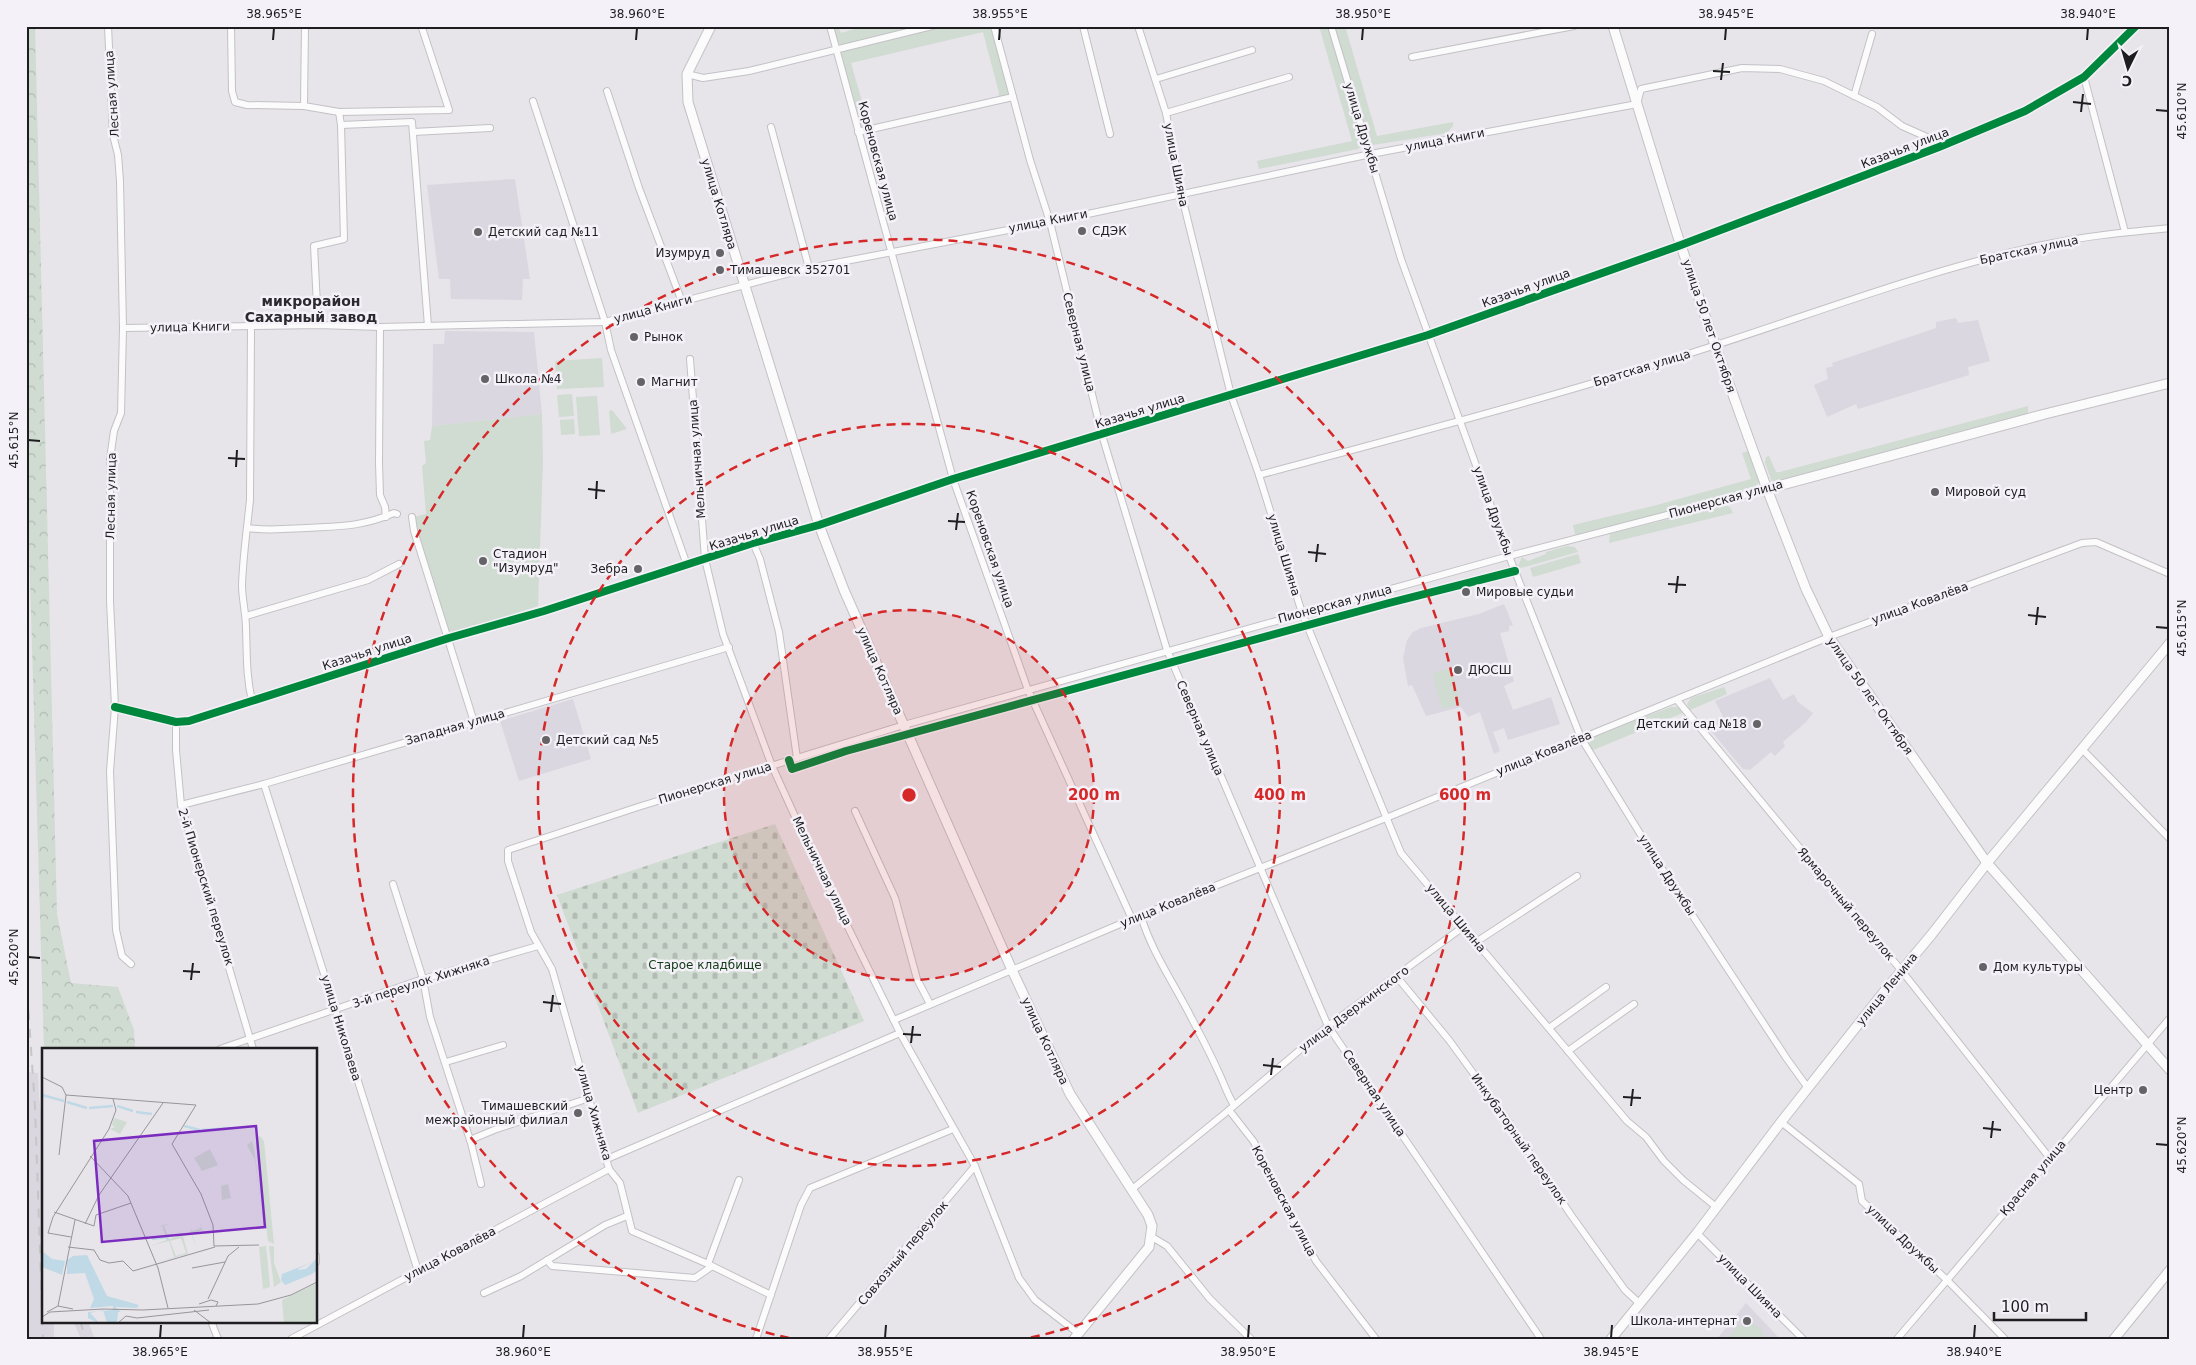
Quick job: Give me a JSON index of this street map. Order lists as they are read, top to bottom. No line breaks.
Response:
{"streets":{"main road":["улица Котляра","улица 50 лет Октября","Пионерская улица","улица Ленина"],"street":["Лесная улица","улица Дружбы","улица Книги","Казачья улица","Кореновская улица","улица Шияна","Братская улица","Северная улица","Мельничная улица","улица Ковалёва","Западная улица","2-й Пионерский переулок","Ярмарочный переулок","3-й переулок Хижняка","улица Дзержинского","улица Николаева","улица Хижняка","Инкубаторный переулок","Красная улица","Совхозный переулок"]},"crossings":[["Лесная улица","улица Книги"],["Лесная улица","Казачья улица"],["улица Дружбы","улица Книги"],["улица Дружбы","Казачья улица"],["улица Дружбы","Братская улица"],["улица Дружбы","Пионерская улица"],["улица Дружбы","улица Ковалёва"],["улица Дружбы","улица Ленина"],["улица Дружбы","Красная улица"],["улица Книги","Кореновская улица"],["улица Книги","улица Шияна"],["улица Книги","улица Котляра"],["улица Книги","улица 50 лет Октября"],["улица Книги","Северная улица"],["Казачья улица","Кореновская улица"],["Казачья улица","улица Шияна"],["Казачья улица","улица Котляра"],["Казачья улица","улица 50 лет Октября"],["Казачья улица","Северная улица"],["Казачья улица","Мельничная улица"],["Казачья улица","2-й Пионерский переулок"],["Кореновская улица","Пионерская улица"],["Кореновская улица","улица Ковалёва"],["Кореновская улица","улица Дзержинского"],["улица Шияна","Братская улица"],["улица Шияна","Пионерская улица"],["улица Шияна","улица Ковалёва"],["улица Шияна","улица Ленина"],["улица Шияна","улица Дзержинского"],["улица Котляра","Пионерская улица"],["улица Котляра","улица Ковалёва"],["улица Котляра","улица Дзержинского"],["Братская улица","улица 50 лет Октября"],["улица 50 лет Октября","Пионерская улица"],["улица 50 лет Октября","улица Ковалёва"],["улица 50 лет Октября","улица Ленина"],["улица 50 лет Октября","Красная улица"],["Северная улица","Пионерская улица"],["Северная улица","улица Ковалёва"],["Северная улица","улица Дзержинского"],["Мельничная улица","Пионерская улица"],["Мельничная улица","улица Ковалёва"],["Мельничная улица","Западная улица"],["Мельничная улица","Совхозный переулок"],["Пионерская улица","улица Хижняка"],["улица Ковалёва","Ярмарочный переулок"],["улица Ковалёва","улица Николаева"],["улица Ковалёва","улица Хижняка"],["Западная улица","2-й Пионерский переулок"],["Западная улица","улица Николаева"],["2-й Пионерский переулок","3-й переулок Хижняка"],["Ярмарочный переулок","улица Ленина"],["Ярмарочный переулок","Красная улица"],["3-й переулок Хижняка","улица Николаева"],["3-й переулок Хижняка","улица Хижняка"],["улица Ленина","Инкубаторный переулок"],["улица Дзержинского","Инкубаторный переулок"]],"districts":["микрорайон Сахарный завод"],"parks":["Старое кладбище"],"places":["СДЭК","Детский сад №11","Изумруд","Тимашевск 352701","Рынок","Школа №4","Магнит","Мировой суд","Стадион \"Изумруд\"","Зебра","Мировые судьи","ДЮСШ","Детский сад №18","Детский сад №5","Дом культуры","Центр","Тимашевский межрайонный филиал","Школа-интернат"],"scale_bar":"100 m","north":"bottom","coordinates":["38.965°E","38.960°E","38.955°E","38.950°E","38.945°E","38.940°E","45.610°N","45.615°N","45.620°N"],"rings":["200 m","400 m","600 m"]}
